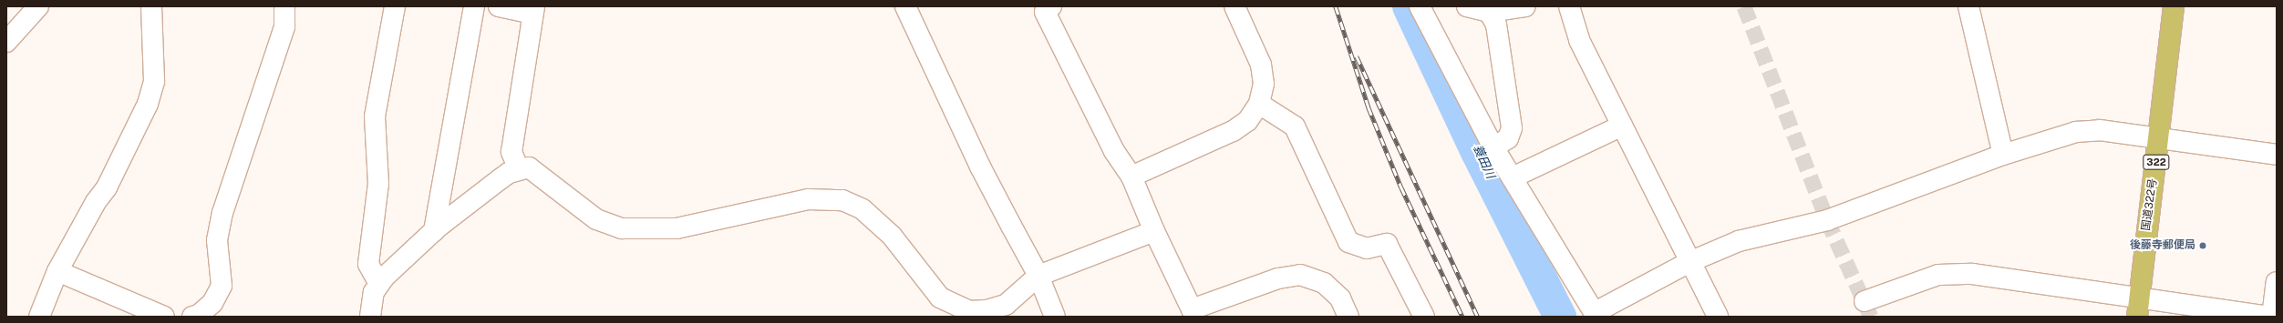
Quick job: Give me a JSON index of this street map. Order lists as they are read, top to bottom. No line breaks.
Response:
{"streets":{"highway":["322","国道322号"]},"water":["蓑田川"],"places":["後藤寺郵便局"]}
